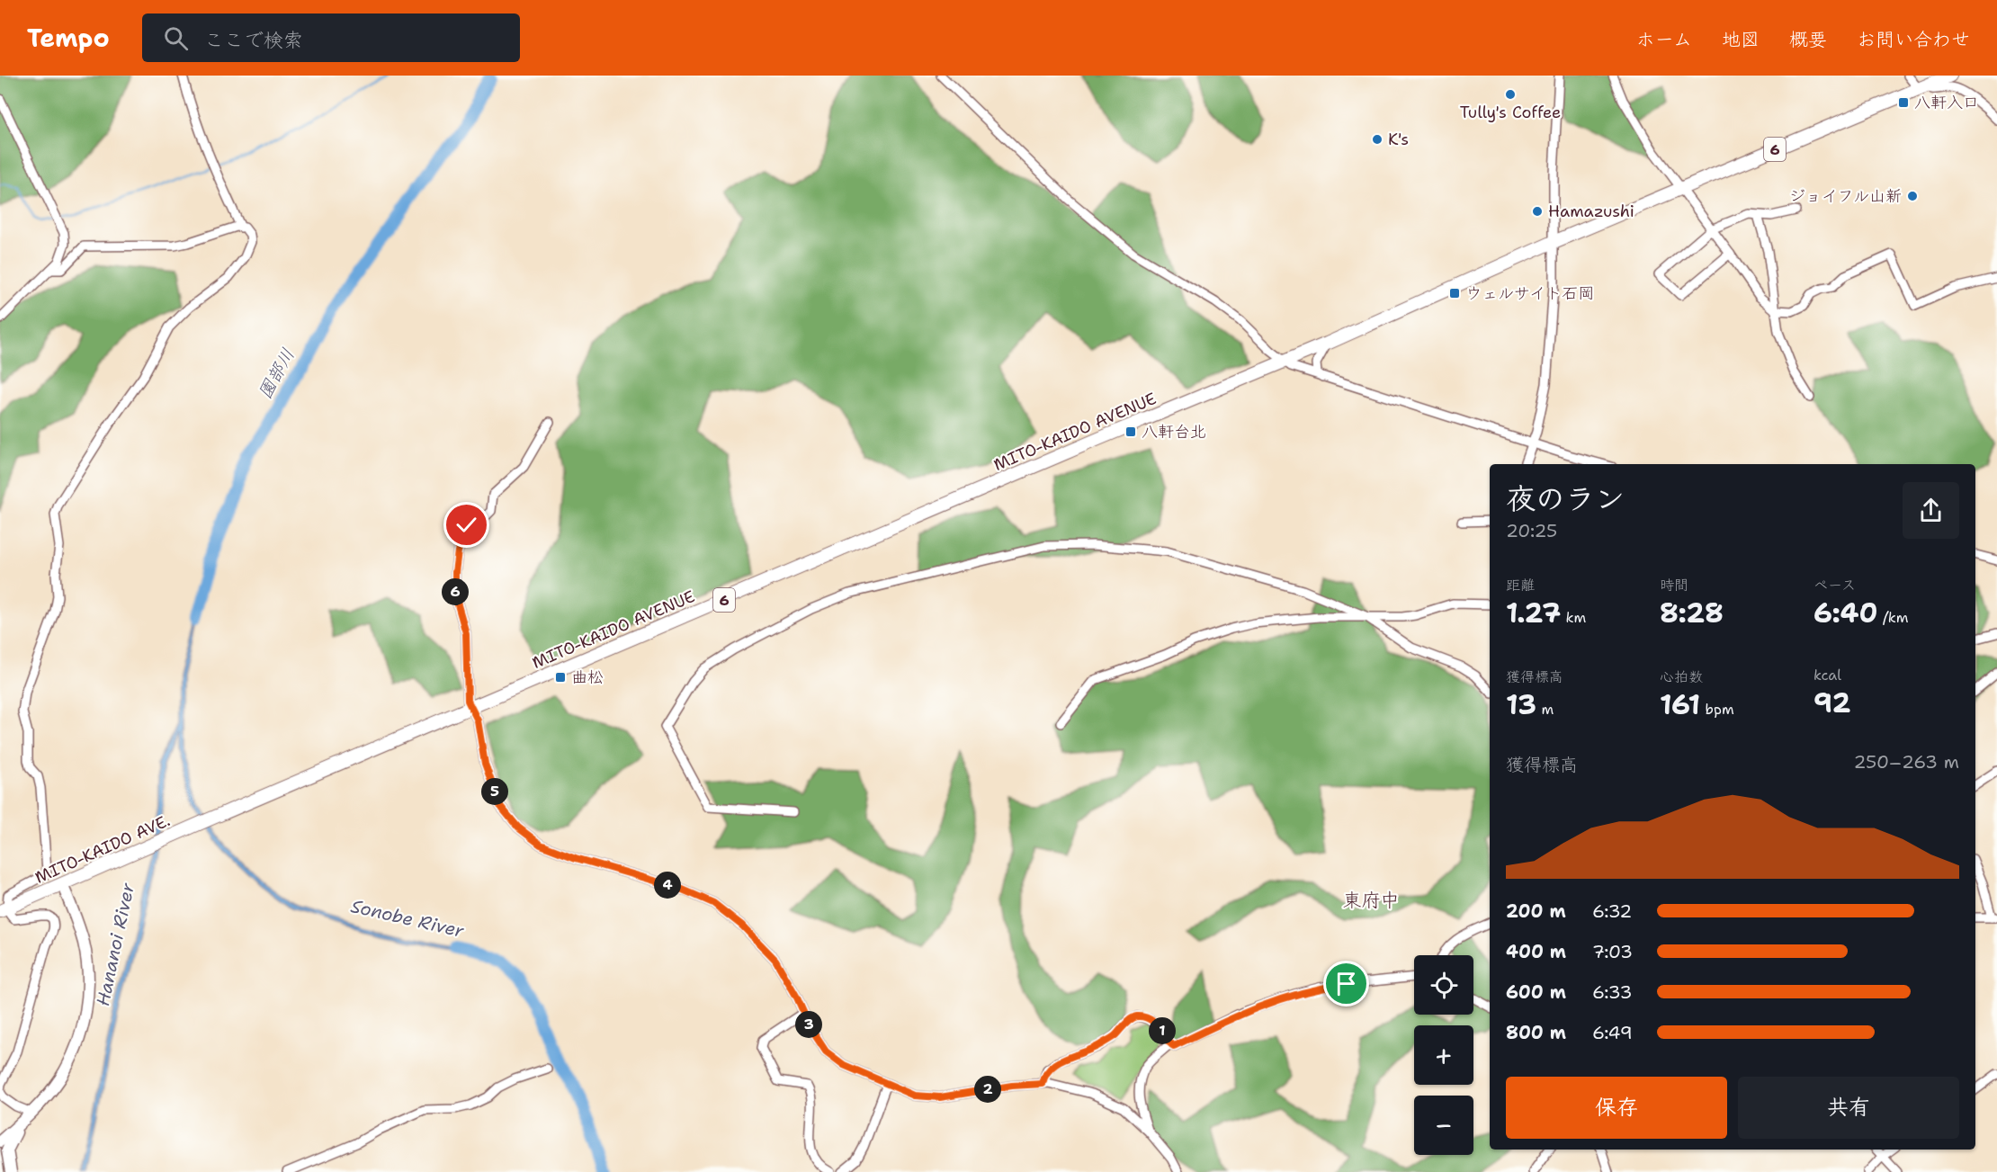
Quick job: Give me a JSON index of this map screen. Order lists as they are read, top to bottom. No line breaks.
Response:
{"streets":{"highway":["6","MITO-KAIDO AVENUE","MITO-KAIDO AVE."]},"crossings":[["MITO-KAIDO AVENUE","MITO-KAIDO AVE."]],"districts":["東府中"],"water":["園部川","Sonobe River","Hananoi River"],"places":{"other":["Tully's Coffee","K's","ジョイフル山新","Hamazushi"],"transit":["八軒入口","ウェルサイト石岡","八軒台北","曲松"]},"page":{"header":"Tempo","search":"ここで検索","nav":["ホーム","地図","概要","お問い合わせ"],"heading":["夜のラン","20:25"],"stats":[["距離","1.27 km"],["時間","8:28"],["ペース","6:40 /km"],["獲得標高","13 m"],["心拍数","161 bpm"],["kcal","92"]],"pins":["6","5","4","3","1","2"],"chart":["獲得標高","250–263 m"],"list":[{"name":"200 m","note":"6:32"},{"name":"400 m","note":"7:03"},{"name":"600 m","note":"6:33"},{"name":"800 m","note":"6:49"}],"map_buttons":["+","−"],"buttons":["保存","共有"]}}
